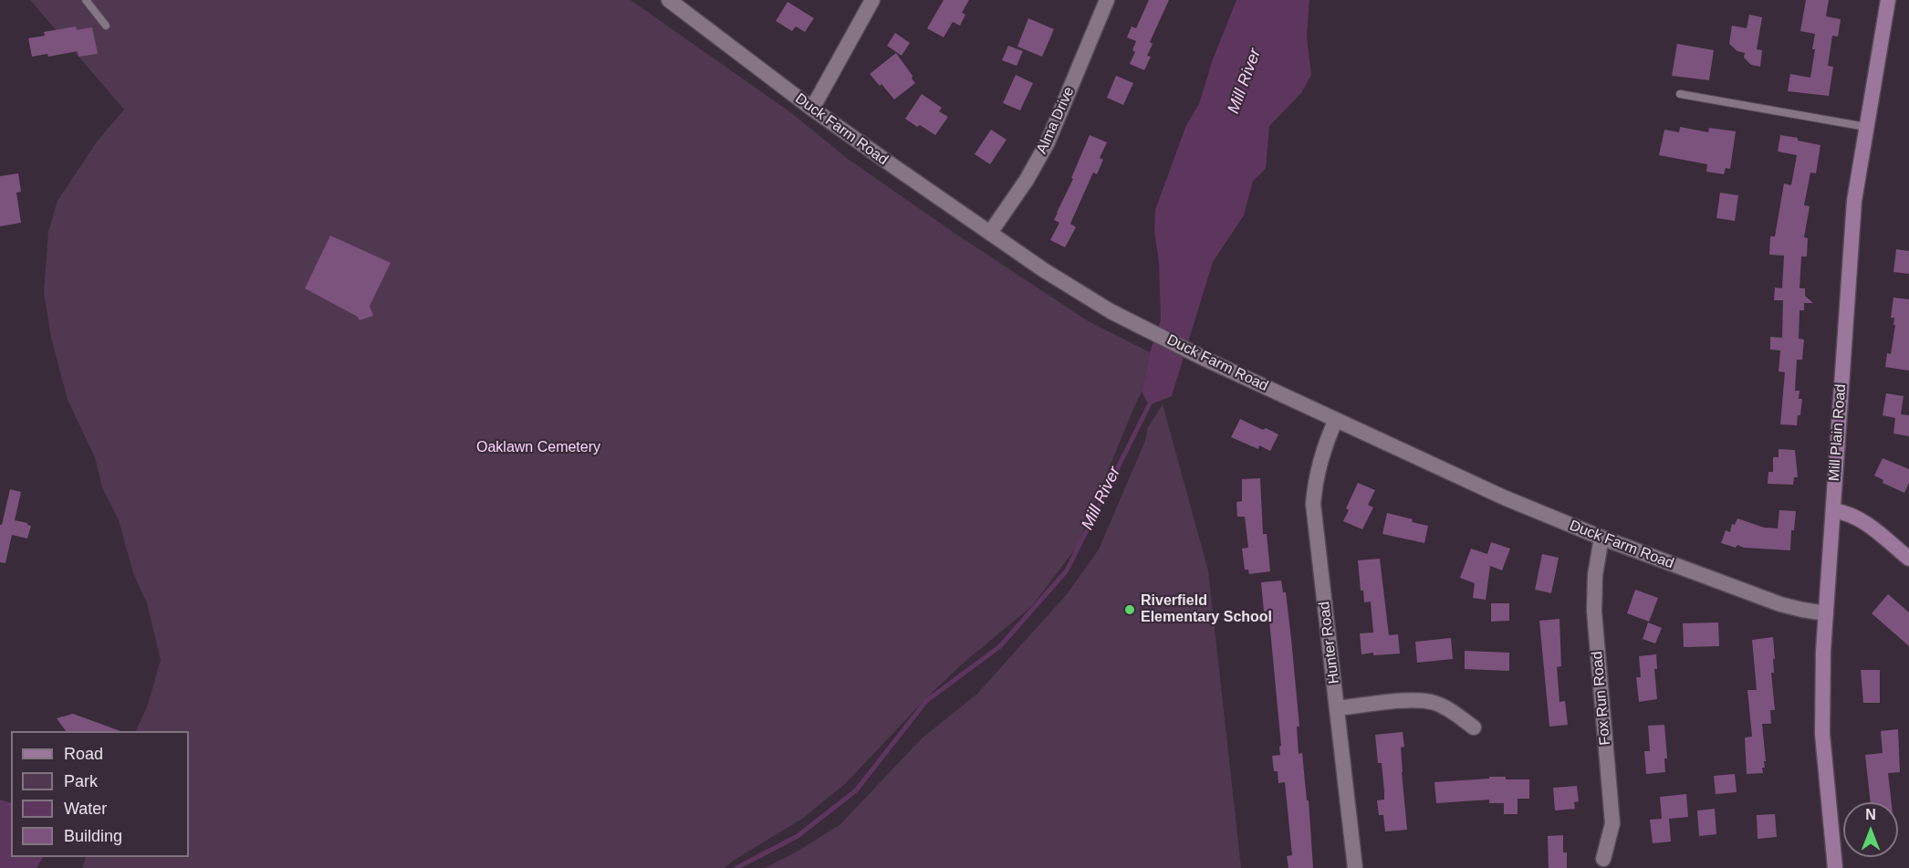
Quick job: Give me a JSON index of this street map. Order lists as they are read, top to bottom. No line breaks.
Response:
{"streets":{"main road":["Mill Plain Road"],"street":["Alma Drive","Duck Farm Road","Hunter Road","Fox Run Road"]},"crossings":[["Alma Drive","Duck Farm Road"],["Duck Farm Road","Mill Plain Road"],["Duck Farm Road","Hunter Road"],["Duck Farm Road","Fox Run Road"]],"water":["Mill River"],"parks":["Oaklawn Cemetery"],"places":["Riverfield Elementary School"],"legend":["Road","Park","Water","Building"],"north":"top"}
